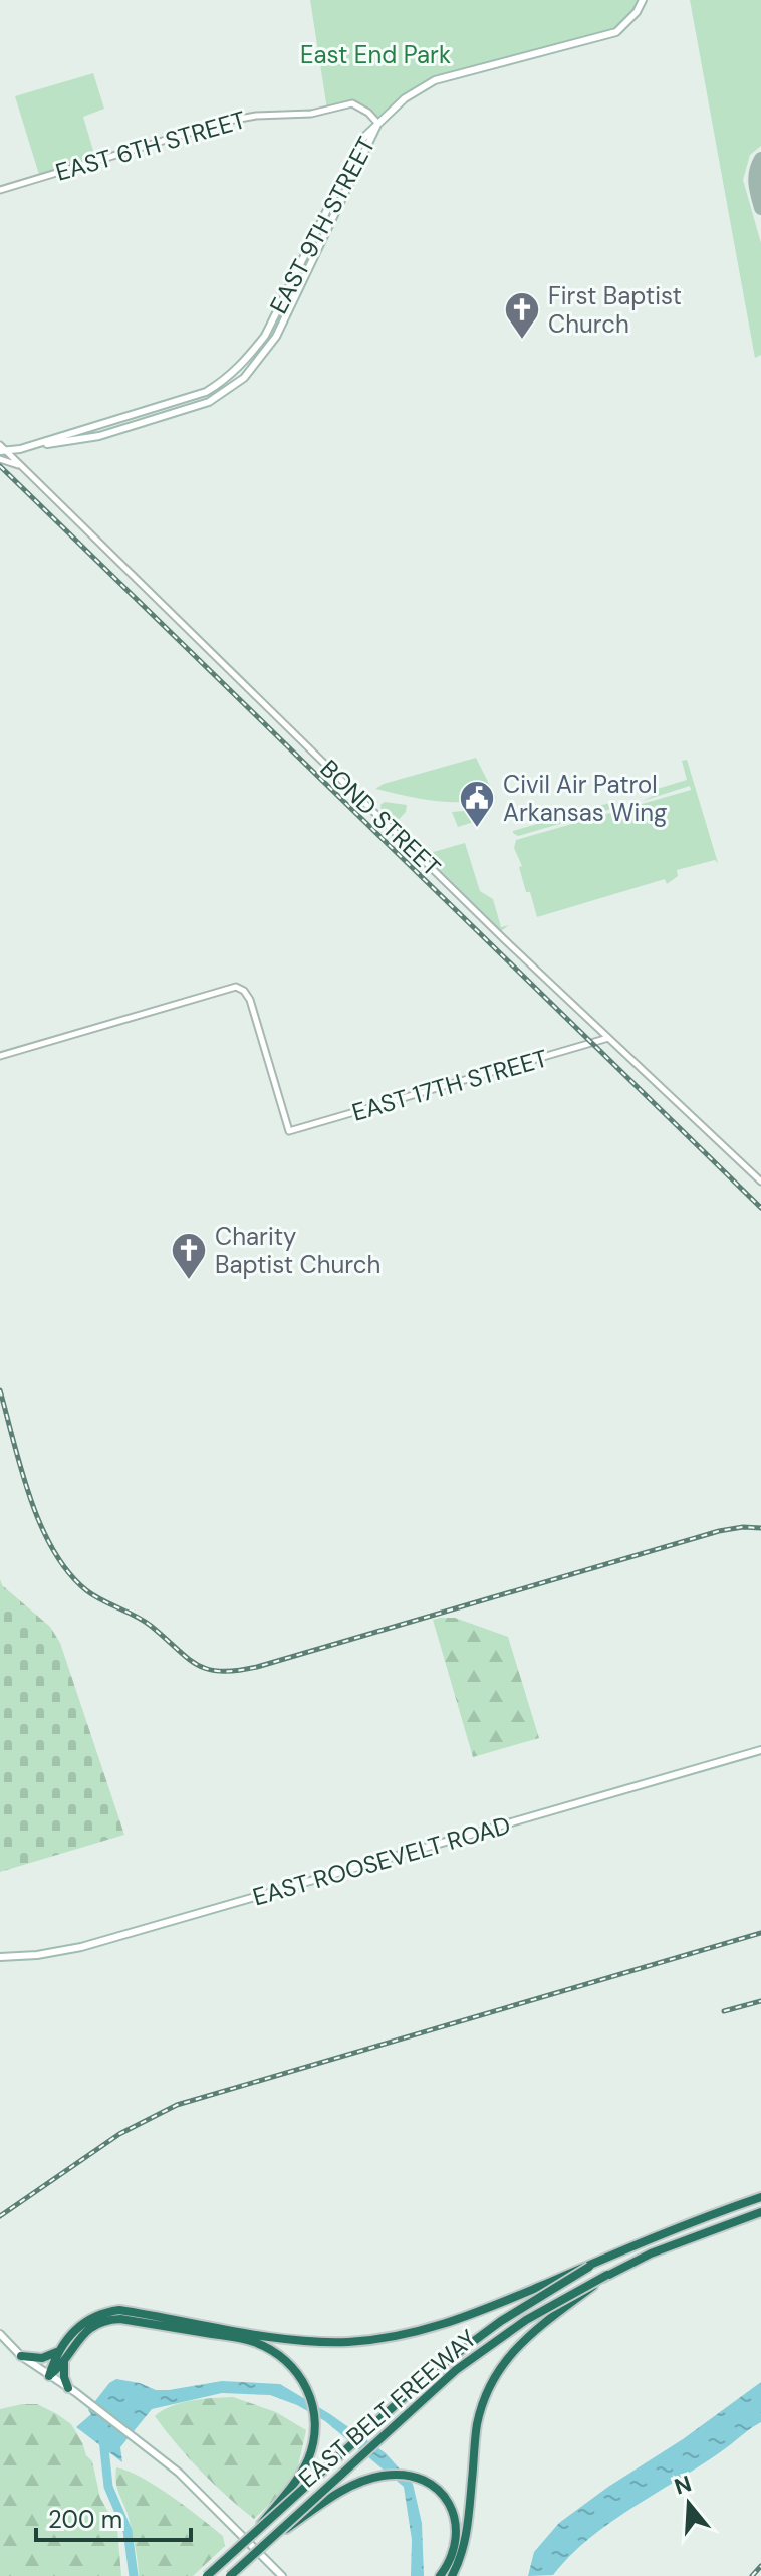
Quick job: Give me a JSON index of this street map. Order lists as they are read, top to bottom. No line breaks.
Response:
{"streets":{"highway":["EAST BELT FREEWAY"],"main road":["EAST 9TH STREET","EAST ROOSEVELT ROAD"],"street":["EAST 6TH STREET","BOND STREET","EAST 17TH STREET"]},"crossings":[["EAST 6TH STREET","EAST 9TH STREET"],["EAST 9TH STREET","BOND STREET"],["BOND STREET","EAST 17TH STREET"]],"parks":["East End Park"],"places":{"church":["First Baptist Church","Charity Baptist Church"],"public building":["Civil Air Patrol Arkansas Wing"]},"scale_bar":"200 m","north":"top"}
